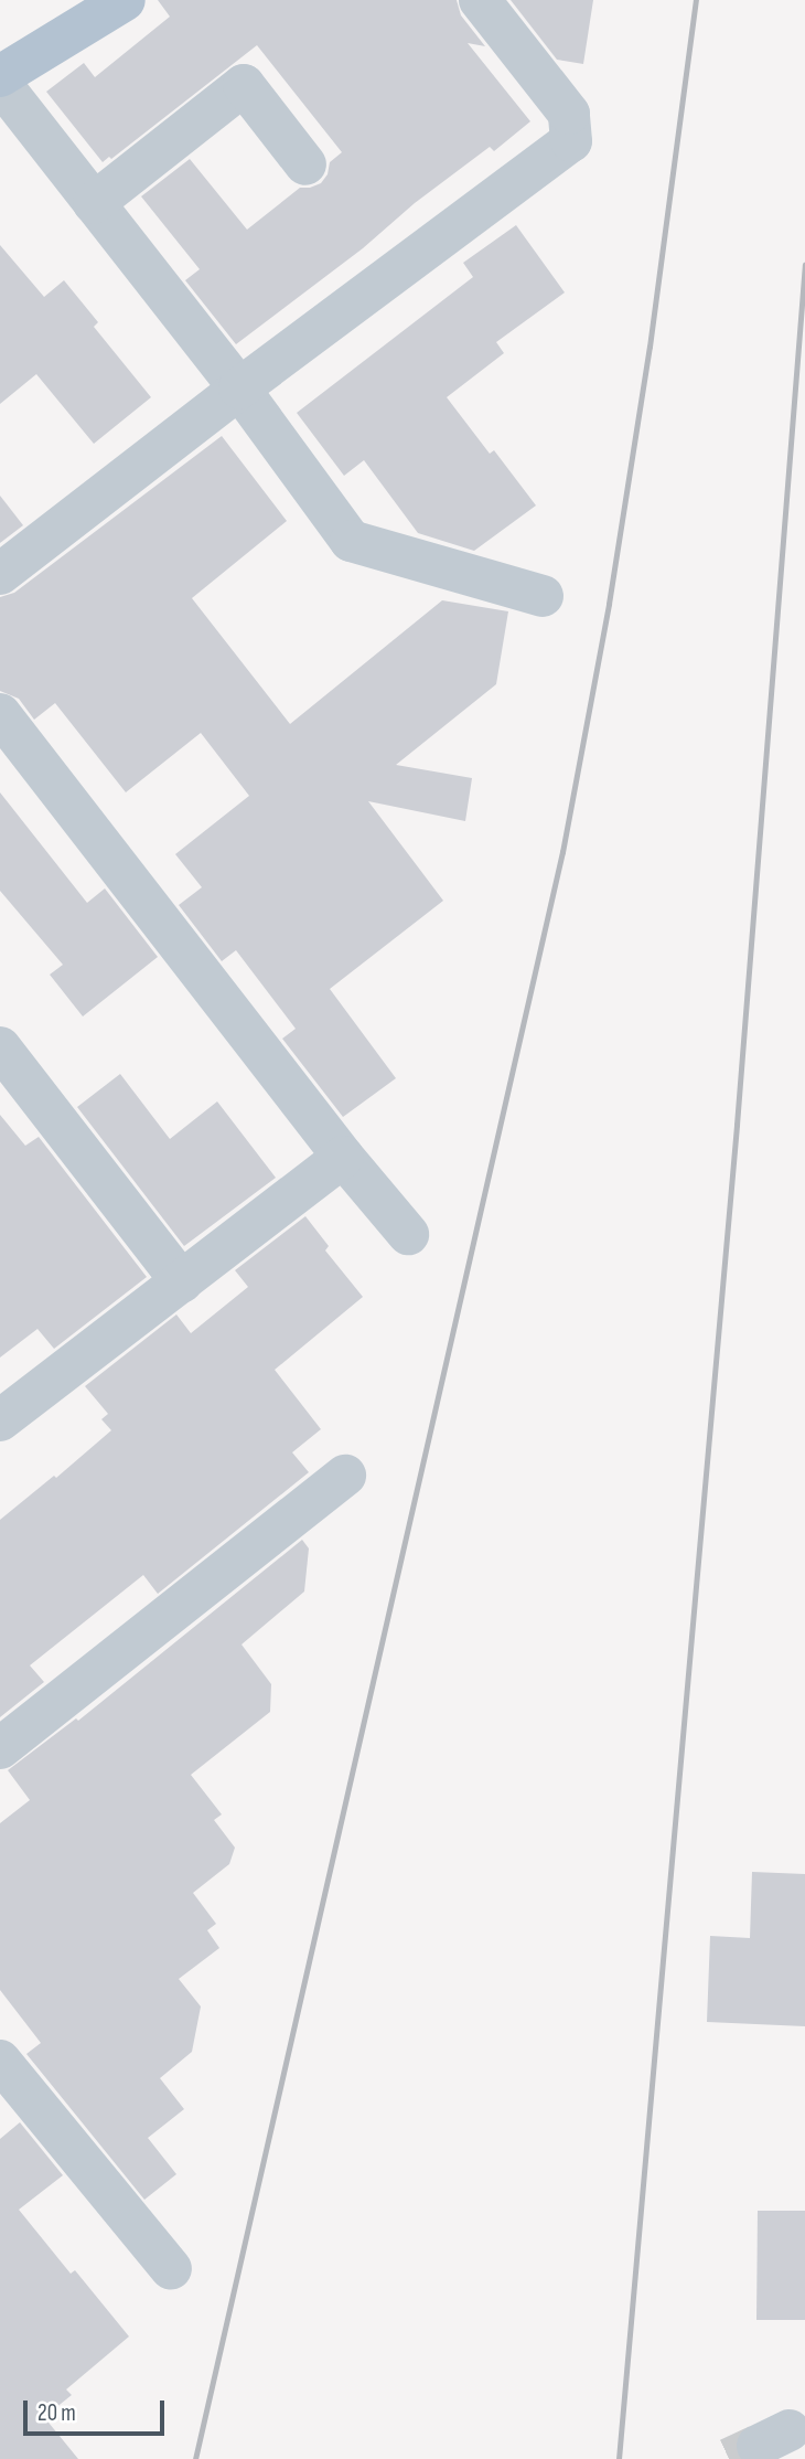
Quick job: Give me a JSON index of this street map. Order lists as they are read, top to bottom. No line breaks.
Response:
{"scale_bar":"20 m"}
